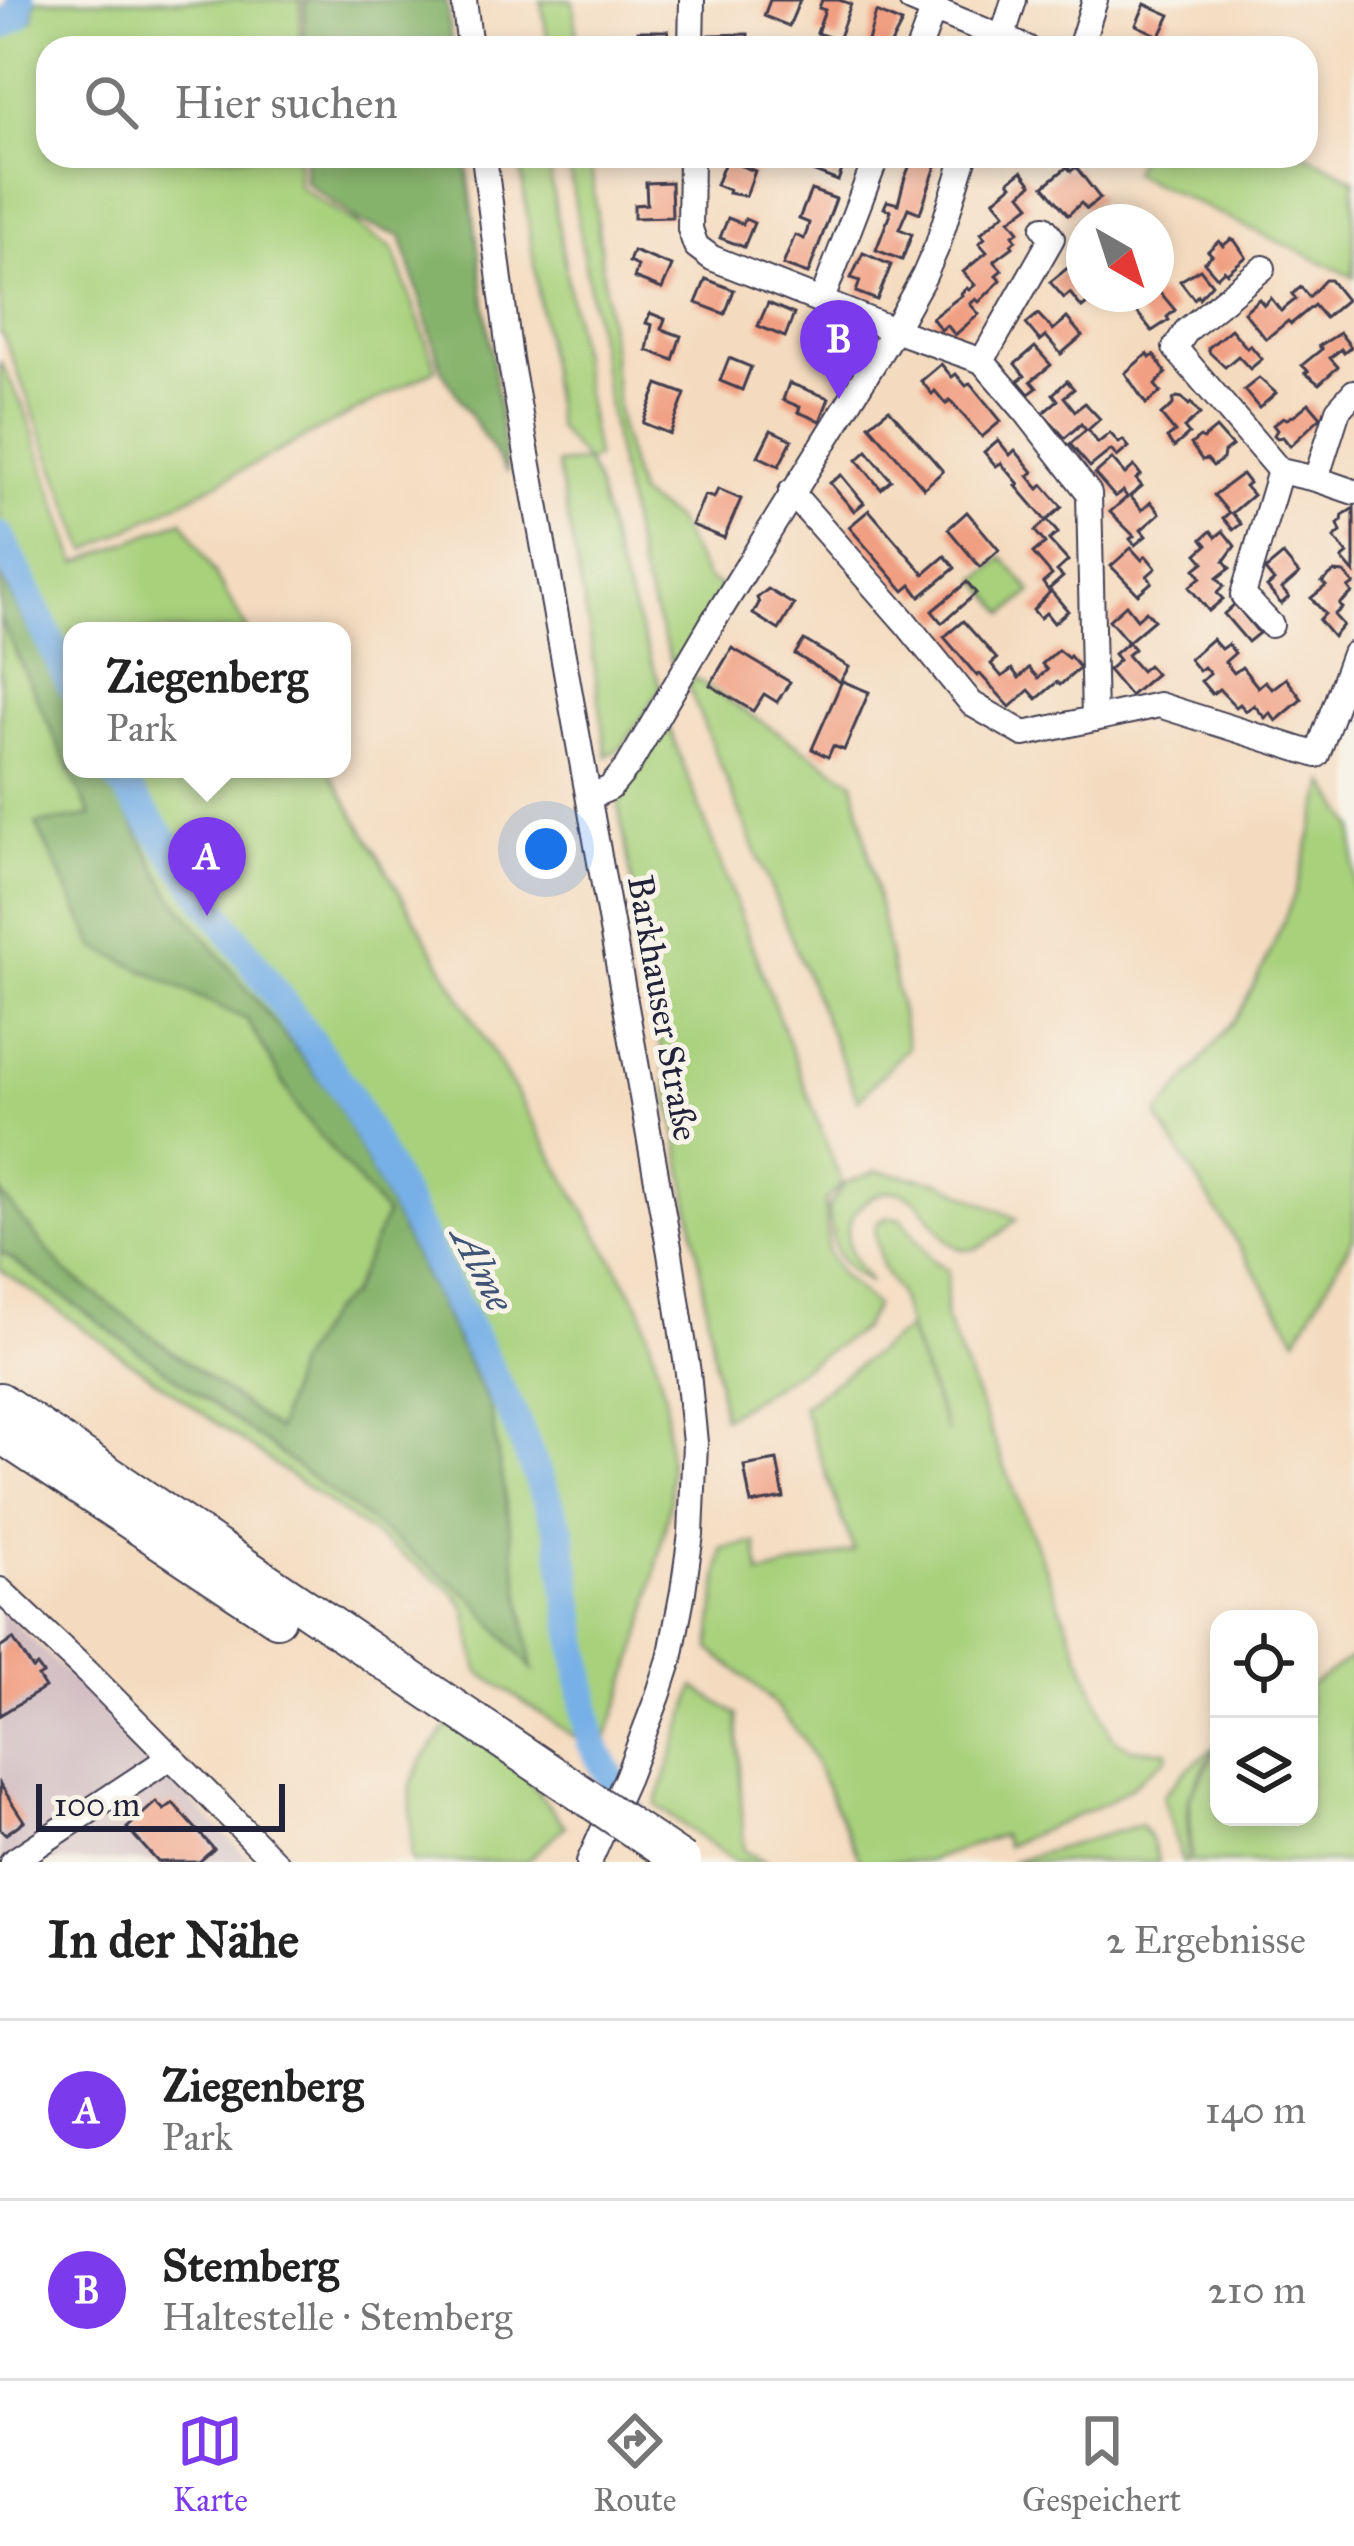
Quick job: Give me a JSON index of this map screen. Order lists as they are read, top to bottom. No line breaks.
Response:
{"streets":{"street":["Barkhauser Straße"]},"water":["Alme"],"scale_bar":"100 m","north":"bottom right","page":{"search":"Hier suchen","pins":["B","A"],"popup":["Ziegenberg","Park"],"scale":"100 m","heading":["In der Nähe","2 Ergebnisse"],"list":[{"mark":"A","name":"Ziegenberg","note":"Park","value":"140 m"},{"mark":"B","name":"Stemberg","note":"Haltestelle · Stemberg","value":"210 m"}],"nav":["Karte","Route","Gespeichert"]}}
